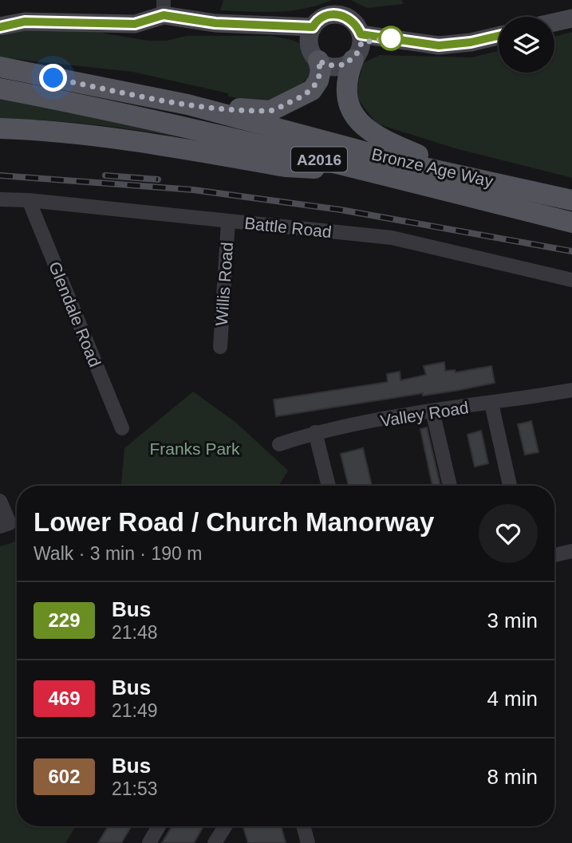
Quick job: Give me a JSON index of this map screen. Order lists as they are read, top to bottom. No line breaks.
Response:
{"streets":{"main road":["A2016","Bronze Age Way"],"street":["Battle Road","Willis Road","Glendale Road","Valley Road"]},"crossings":[["Battle Road","Willis Road"],["Battle Road","Glendale Road"]],"parks":["Franks Park"],"lines":["bus line 229"],"page":{"heading":["Lower Road / Church Manorway","Walk · 3 min · 190 m"],"list":[{"mark":"229","name":"Bus","note":"21:48","value":"3 min"},{"mark":"469","name":"Bus","note":"21:49","value":"4 min"},{"mark":"602","name":"Bus","note":"21:53","value":"8 min"}]}}
